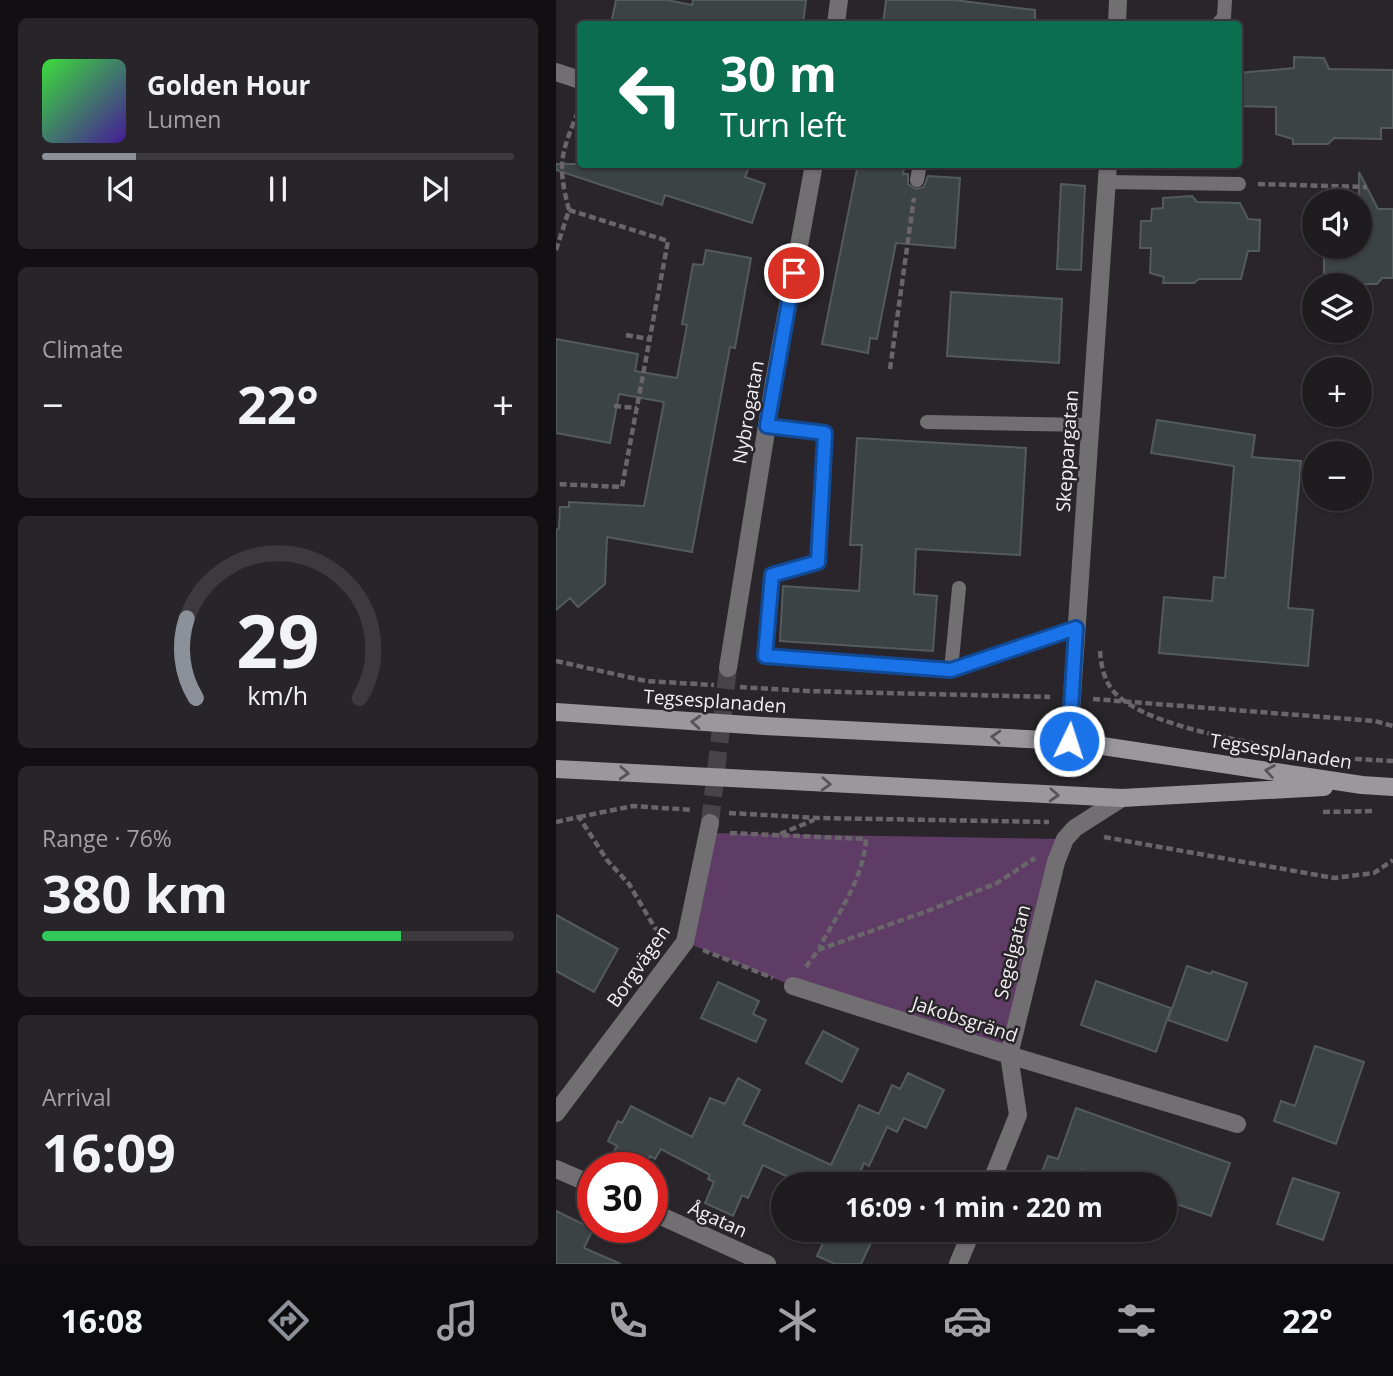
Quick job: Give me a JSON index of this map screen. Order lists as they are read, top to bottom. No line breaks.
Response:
{"streets":{"main road":["Tegsesplanaden"],"street":["Nybrogatan","Skeppargatan","Segelgatan","Borgvägen","Jakobsgränd","Ågatan"]},"crossings":[["Skeppargatan","Tegsesplanaden"],["Segelgatan","Jakobsgränd"]],"page":{"turn":["30 m","Turn left"],"song":["Golden Hour","Lumen"],"map_buttons":["+","−"],"tile":["Climate",["Range · 76%","380 km"],["Arrival","16:09"]],"heat":["−","22°","+"],"limit":"30","trip":"16:09 · 1 min · 220 m","tabs":["16:08","22°"],"gauge":["29","km/h"]}}
